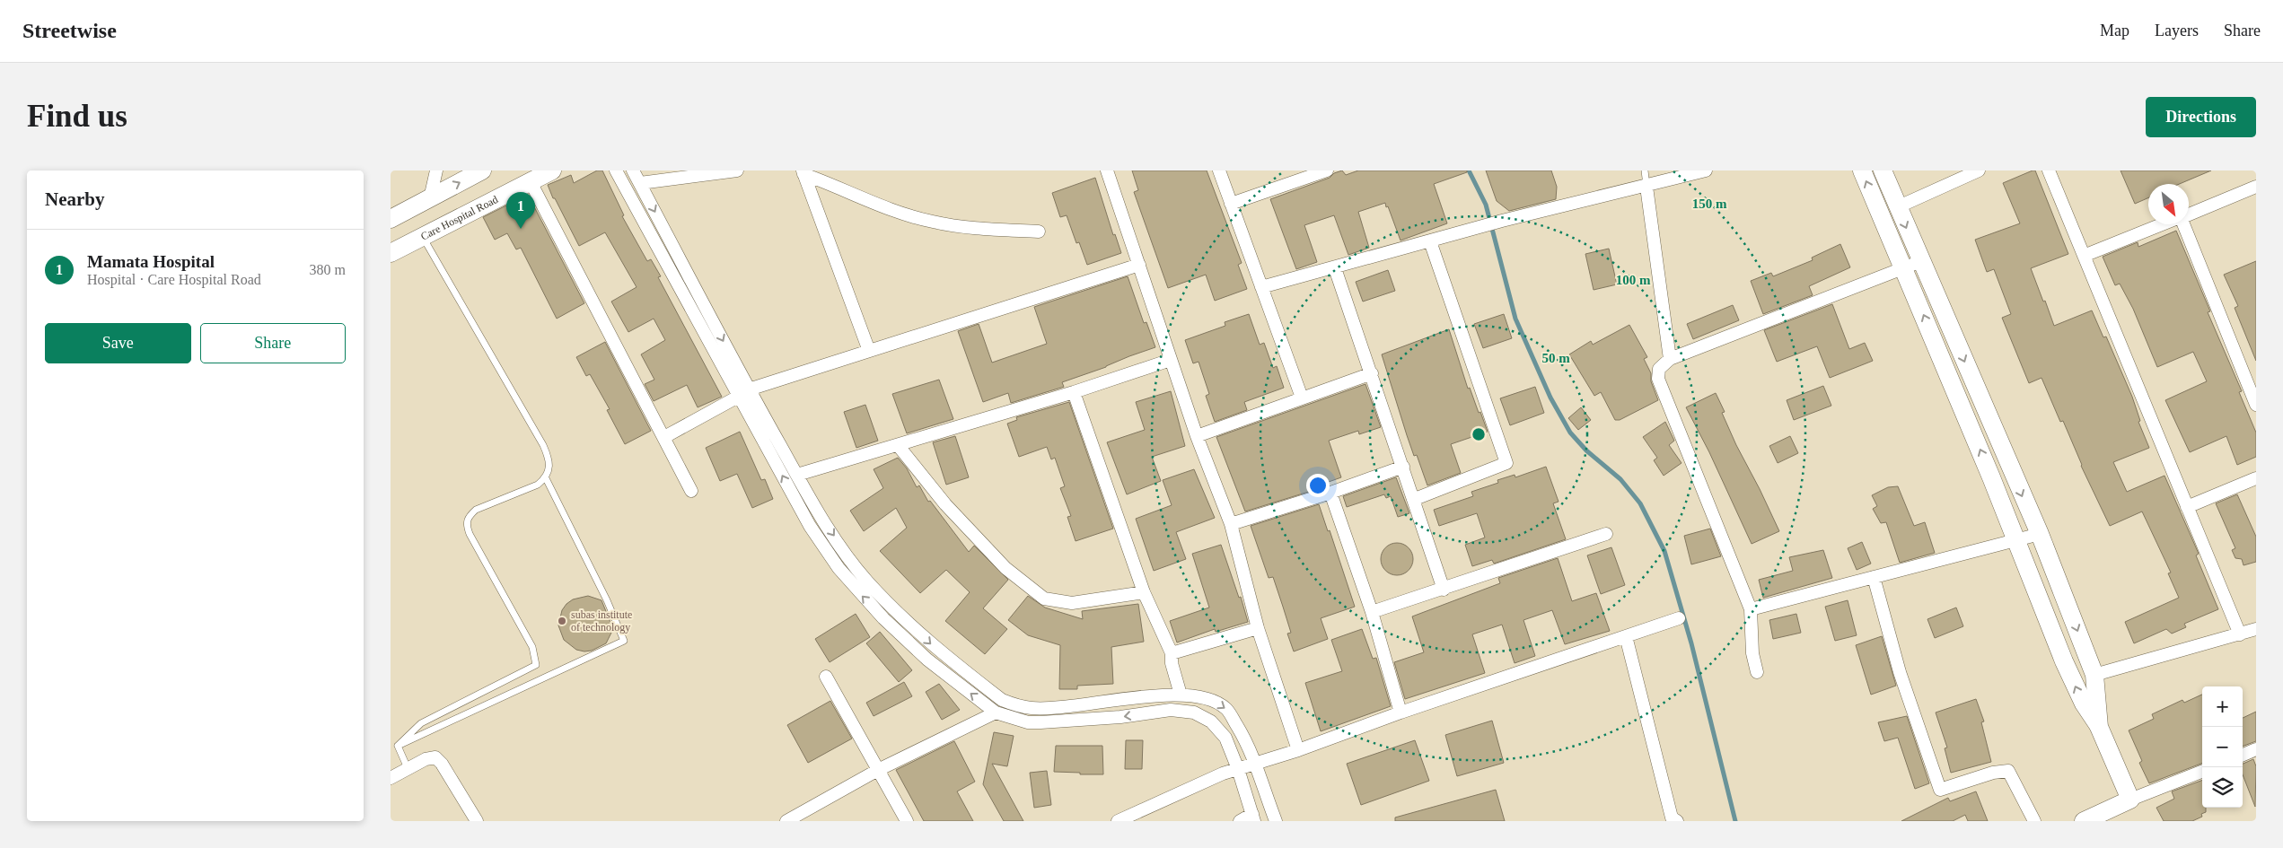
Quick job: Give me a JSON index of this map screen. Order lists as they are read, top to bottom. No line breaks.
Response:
{"streets":{"street":["Care Hospital Road"]},"places":["subas institute of technology"],"north":"bottom right","page":{"header":"Streetwise","nav":["Map","Layers","Share"],"buttons":["Directions",["Save","Share"]],"title":"Find us","heading":"Nearby","pins":"1","list":[{"mark":"1","name":"Mamata Hospital","note":"Hospital · Care Hospital Road","value":"380 m"}],"map_buttons":["+","−"]},"rings":["150 m","100 m","50 m"]}
